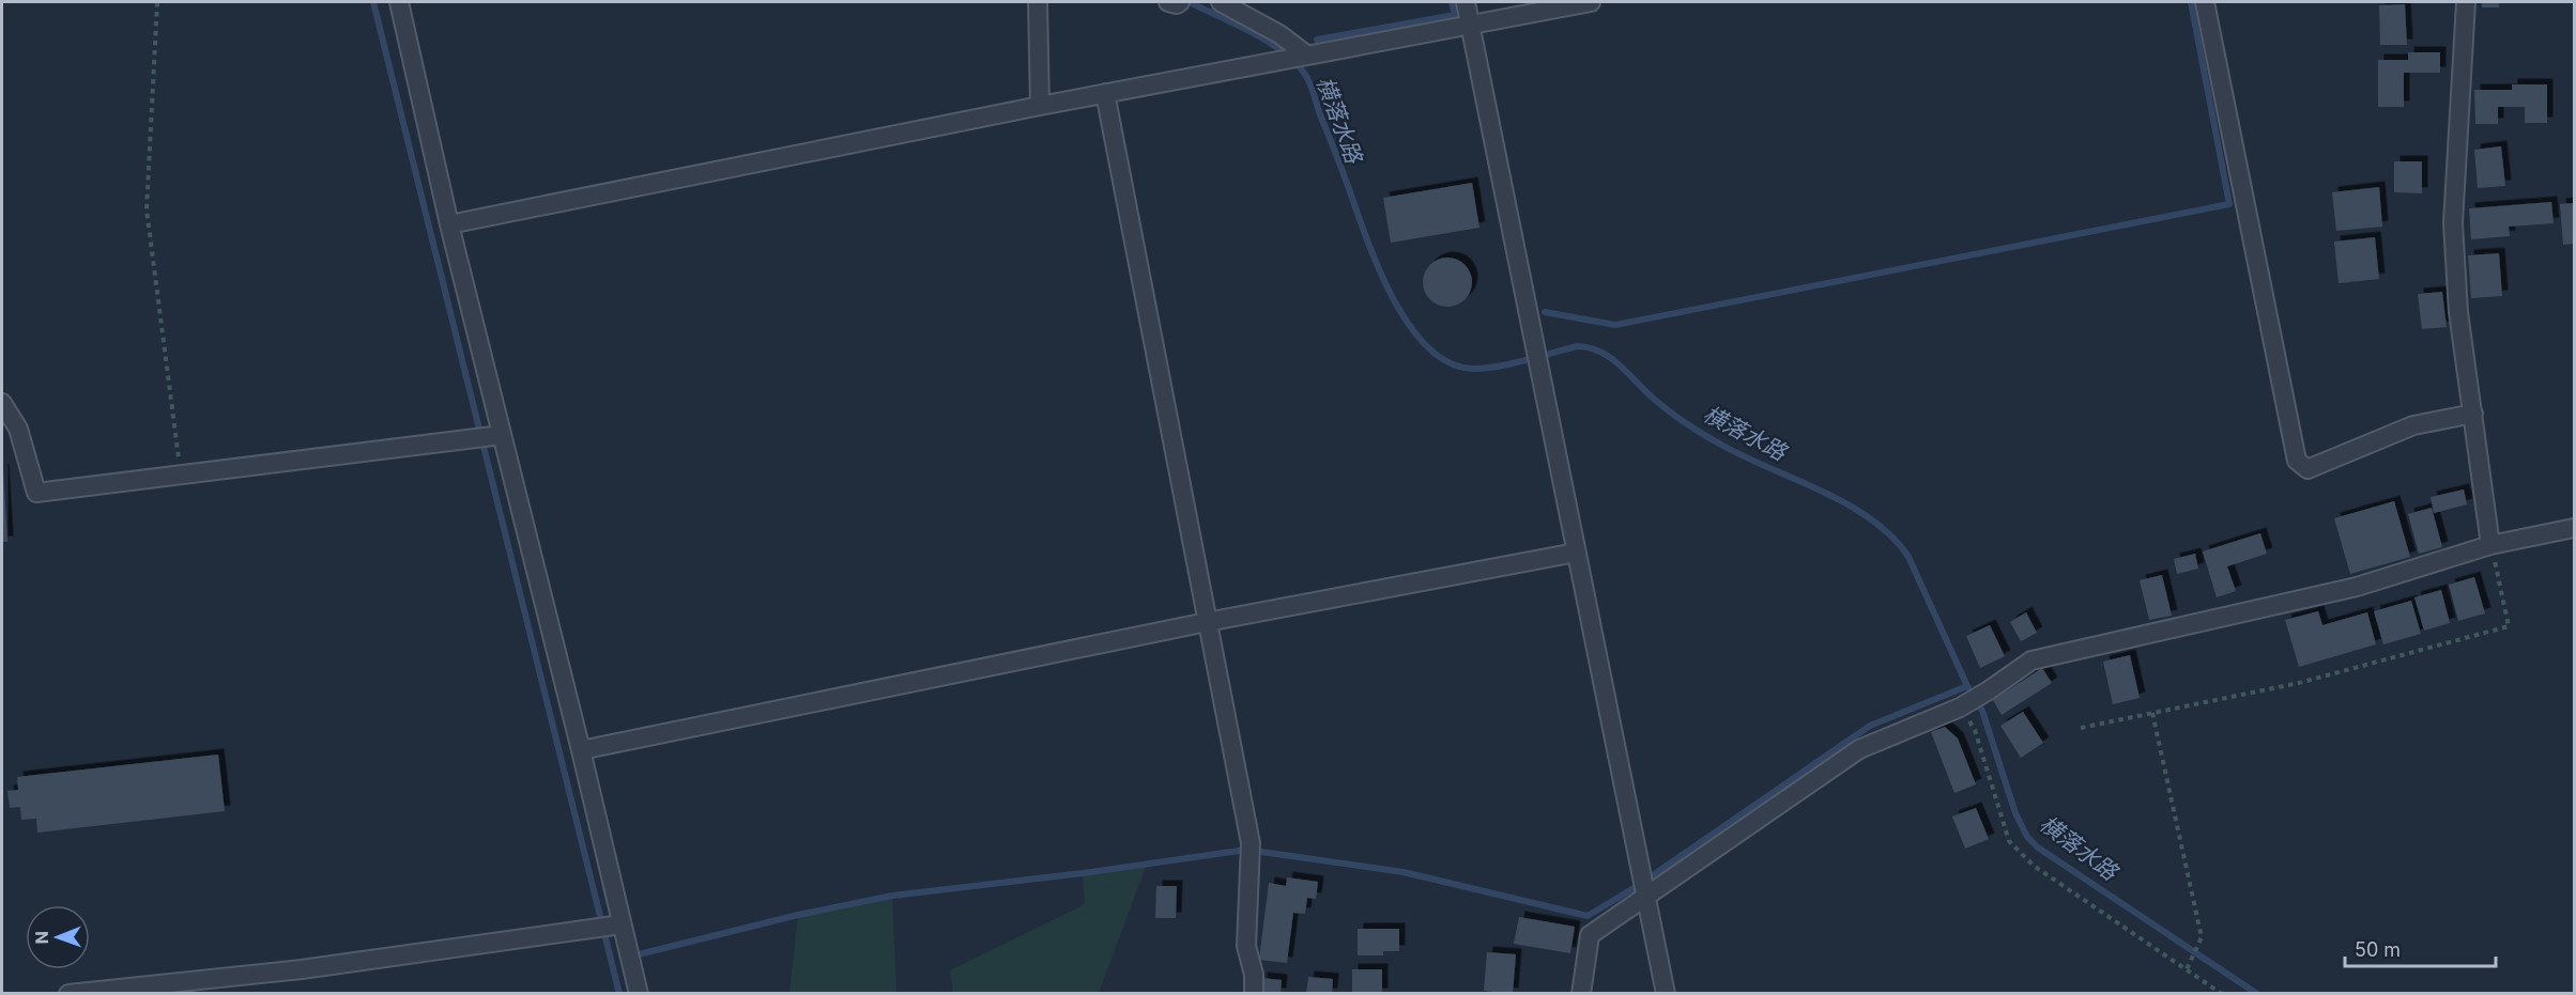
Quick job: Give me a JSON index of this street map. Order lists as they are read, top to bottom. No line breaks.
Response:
{"water":["横落水路"],"scale_bar":"50 m","north":"left"}
